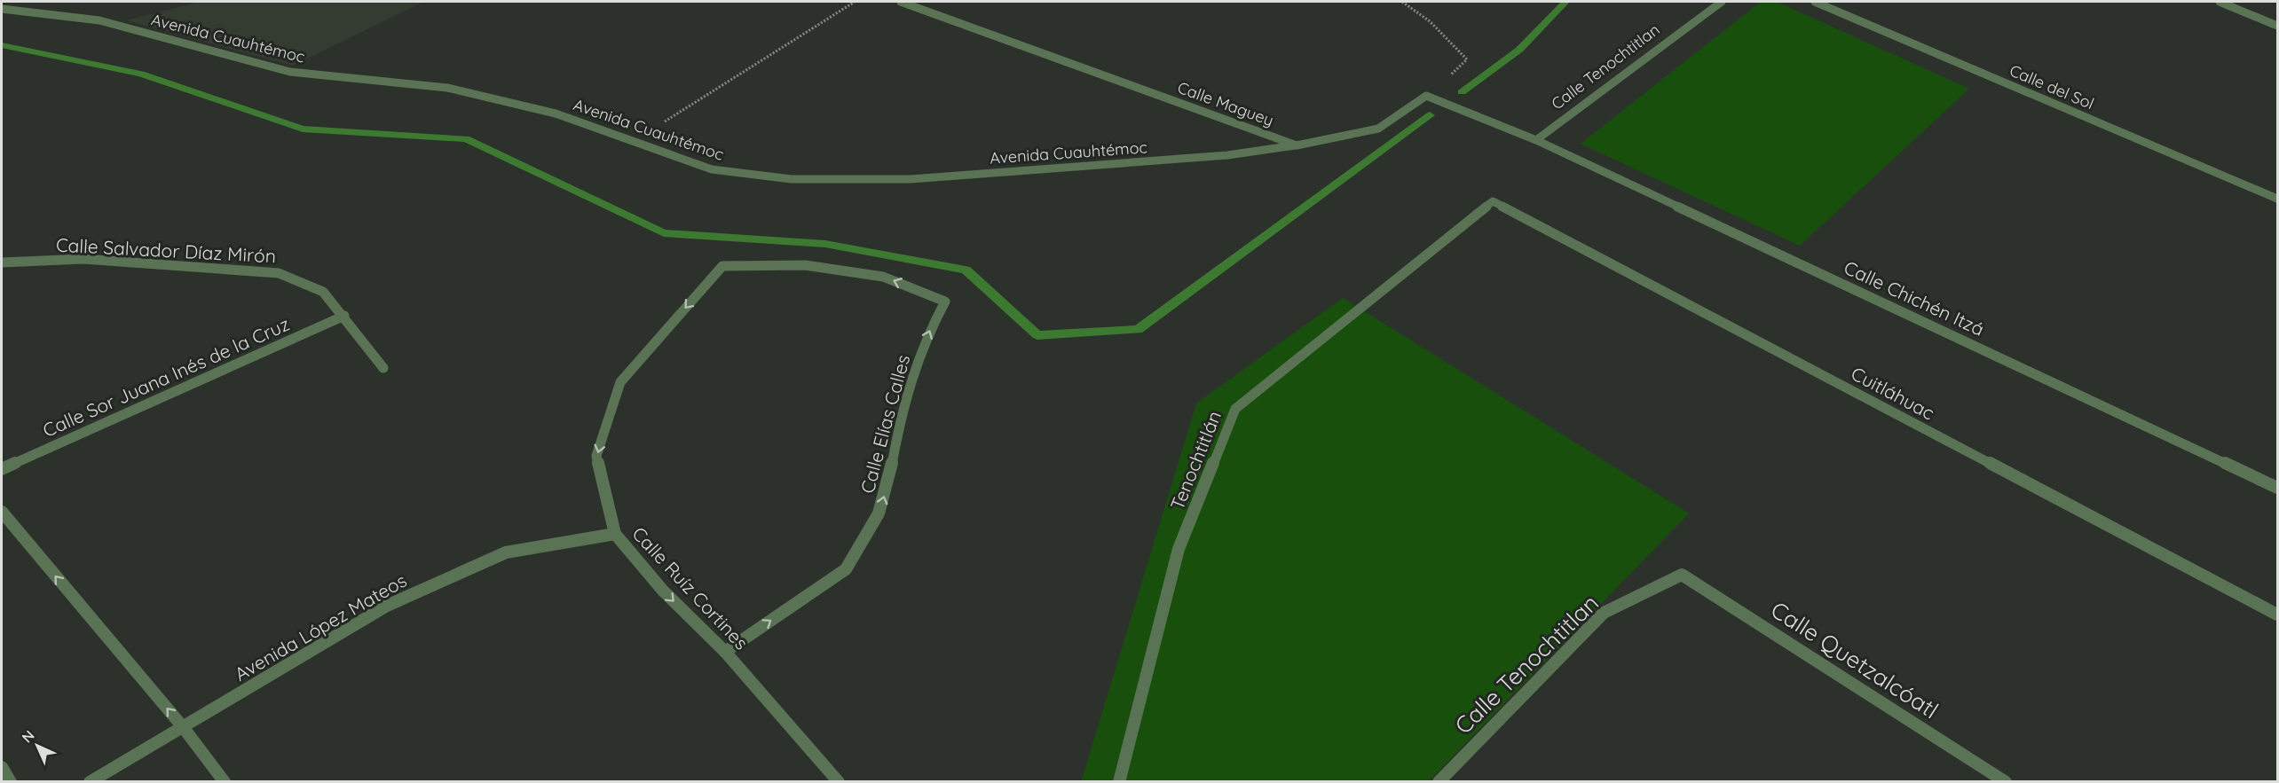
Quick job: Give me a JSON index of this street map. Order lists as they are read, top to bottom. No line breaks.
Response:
{"streets":{"street":["Avenida Cuauhtémoc","Calle Tenochtitlan","Calle del Sol","Calle Maguey","Calle Salvador Díaz Mirón","Calle Chichén Itzá","Calle Sor Juana Inés de la Cruz","Cuitláhuac","Calle Elías Calles","Tenochtitlán","Calle Ruíz Cortines","Avenida López Mateos","Calle Quetzalcóatl"]},"crossings":[["Avenida Cuauhtémoc","Calle Maguey"],["Calle Tenochtitlan","Calle Chichén Itzá"],["Calle Tenochtitlan","Calle Quetzalcóatl"],["Calle Salvador Díaz Mirón","Calle Sor Juana Inés de la Cruz"],["Cuitláhuac","Tenochtitlán"],["Calle Elías Calles","Calle Ruíz Cortines"],["Calle Ruíz Cortines","Avenida López Mateos"]],"one_way":["Calle Ruíz Cortines"],"north":"top left"}
